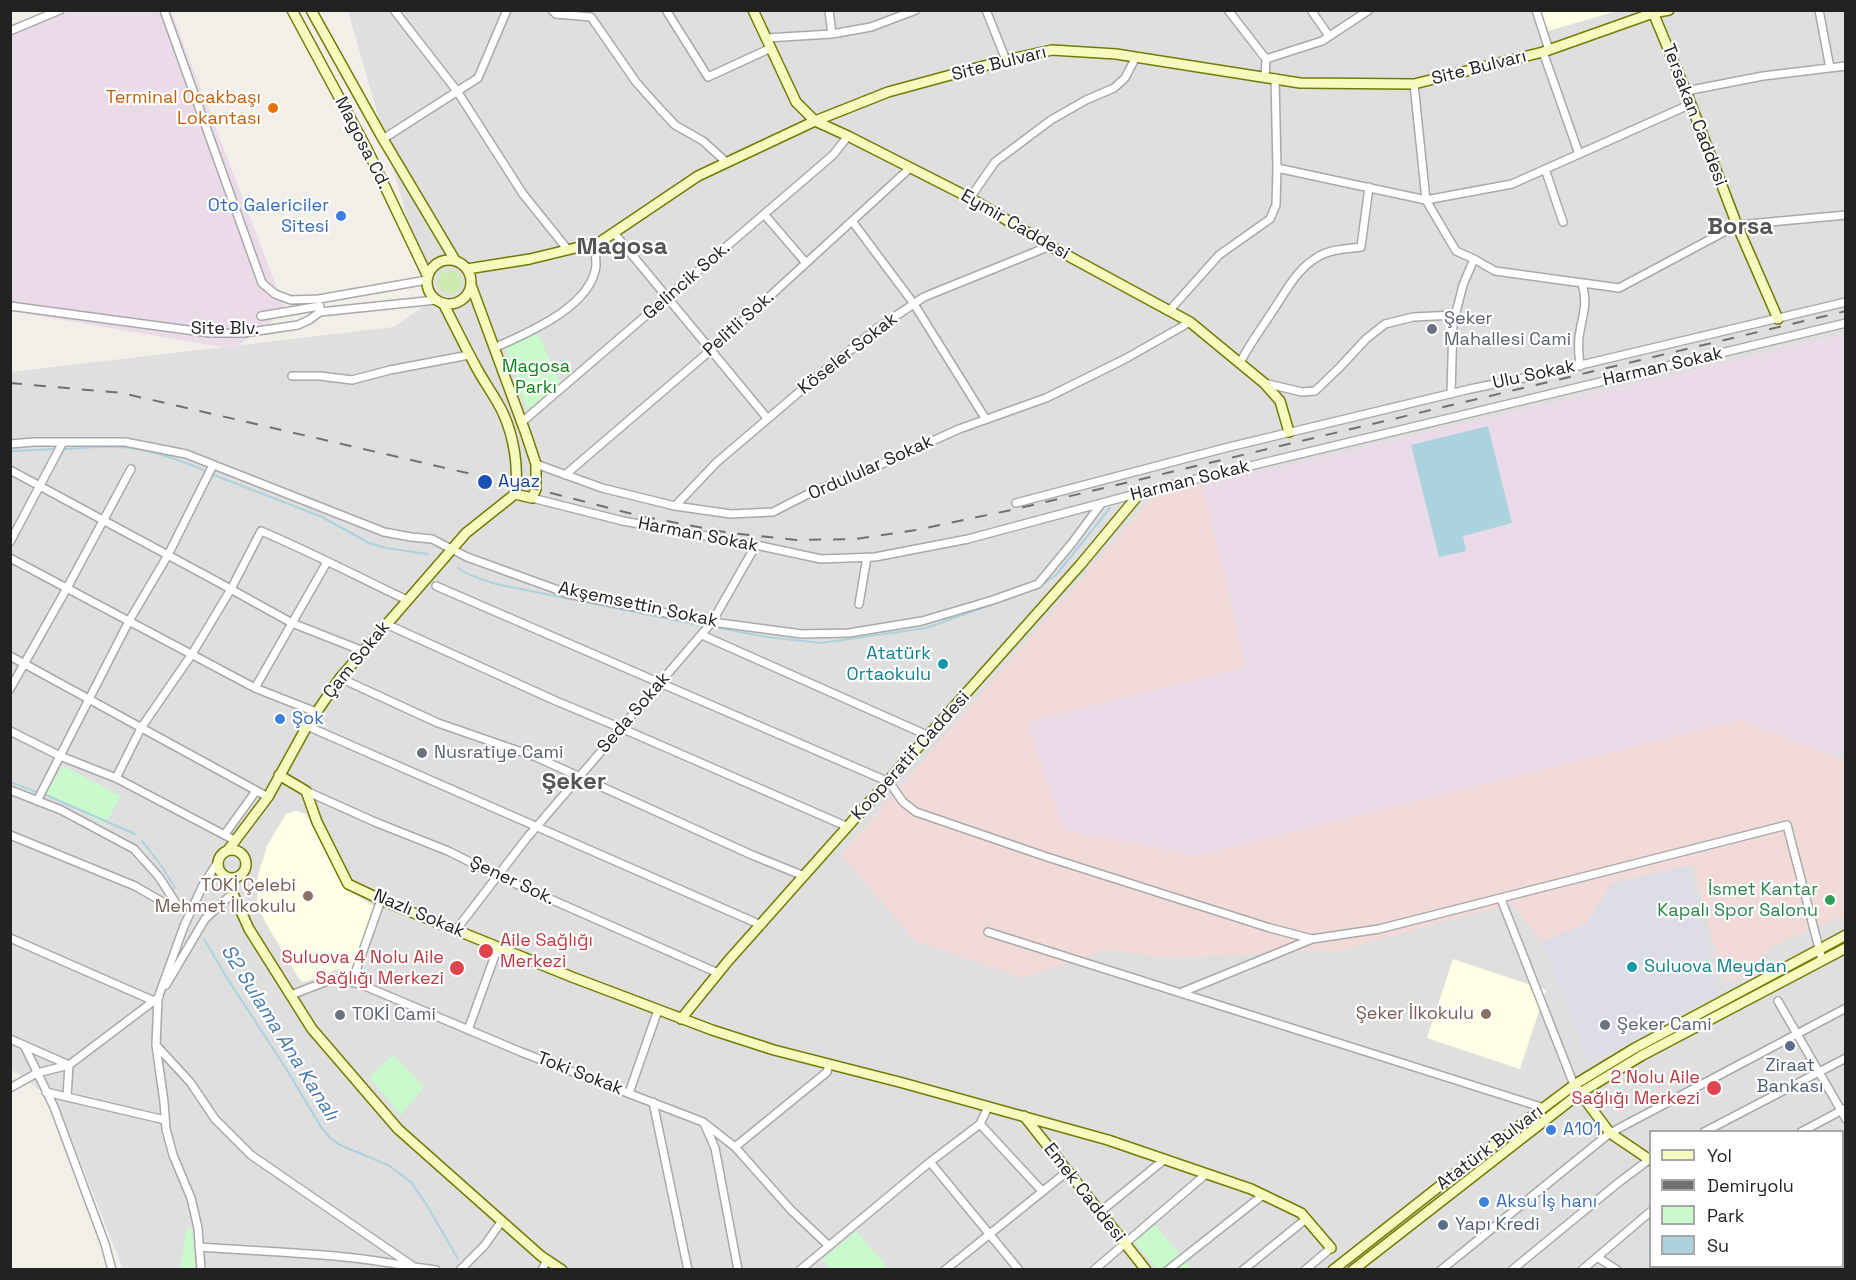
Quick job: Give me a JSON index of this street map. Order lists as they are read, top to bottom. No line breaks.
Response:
{"streets":{"street":["Site Bulvarı","Tersakan Caddesi","Magosa Cd.","Eymir Caddesi","Gelincik Sok.","Pelitli Sok.","Site Blv.","Köseler Sokak","Harman Sokak","Ulu Sokak","Ordulular Sokak","Akşemsettin Sokak","Çam Sokak","Seda Sokak","Kooperatif Caddesi","Şener Sok.","Nazlı Sokak","Toki Sokak","Atatürk Bulvarı","Emek Caddesi"]},"crossings":[["Site Bulvarı","Tersakan Caddesi"],["Site Bulvarı","Magosa Cd."],["Site Bulvarı","Eymir Caddesi"],["Site Bulvarı","Site Blv."],["Tersakan Caddesi","Ulu Sokak"],["Magosa Cd.","Site Blv."],["Eymir Caddesi","Gelincik Sok."],["Eymir Caddesi","Pelitli Sok."],["Eymir Caddesi","Köseler Sokak"],["Eymir Caddesi","Ulu Sokak"],["Eymir Caddesi","Ordulular Sokak"],["Pelitli Sok.","Ordulular Sokak"],["Köseler Sokak","Ordulular Sokak"],["Harman Sokak","Akşemsettin Sokak"],["Harman Sokak","Seda Sokak"],["Harman Sokak","Kooperatif Caddesi"],["Akşemsettin Sokak","Çam Sokak"],["Akşemsettin Sokak","Seda Sokak"],["Seda Sokak","Şener Sok."],["Seda Sokak","Nazlı Sokak"],["Kooperatif Caddesi","Şener Sok."],["Kooperatif Caddesi","Nazlı Sokak"],["Şener Sok.","Nazlı Sokak"],["Nazlı Sokak","Emek Caddesi"]],"districts":["Borsa","Magosa","Şeker"],"water":["S2 Sulama Ana Kanalı"],"parks":["Magosa Parkı"],"places":["Terminal Ocakbaşı Lokantası","Oto Galericiler Sitesi","Şeker Mahallesi Cami","Ayaz","Atatürk Ortaokulu","Şok","Nusratiye Cami","TOKİ Çelebi Mehmet İlkokulu","İsmet Kantar Kapalı Spor Salonu","Aile Sağlığı Merkezi","Suluova Meydan","Suluova 4 Nolu Aile Sağlığı Merkezi","Şeker İlkokulu","TOKİ Cami","Şeker Cami","Ziraat Bankası","2 Nolu Aile Sağlığı Merkezi","A101","Aksu İş hanı","Yapı Kredi"],"legend":["Yol","Demiryolu","Park","Su"]}
